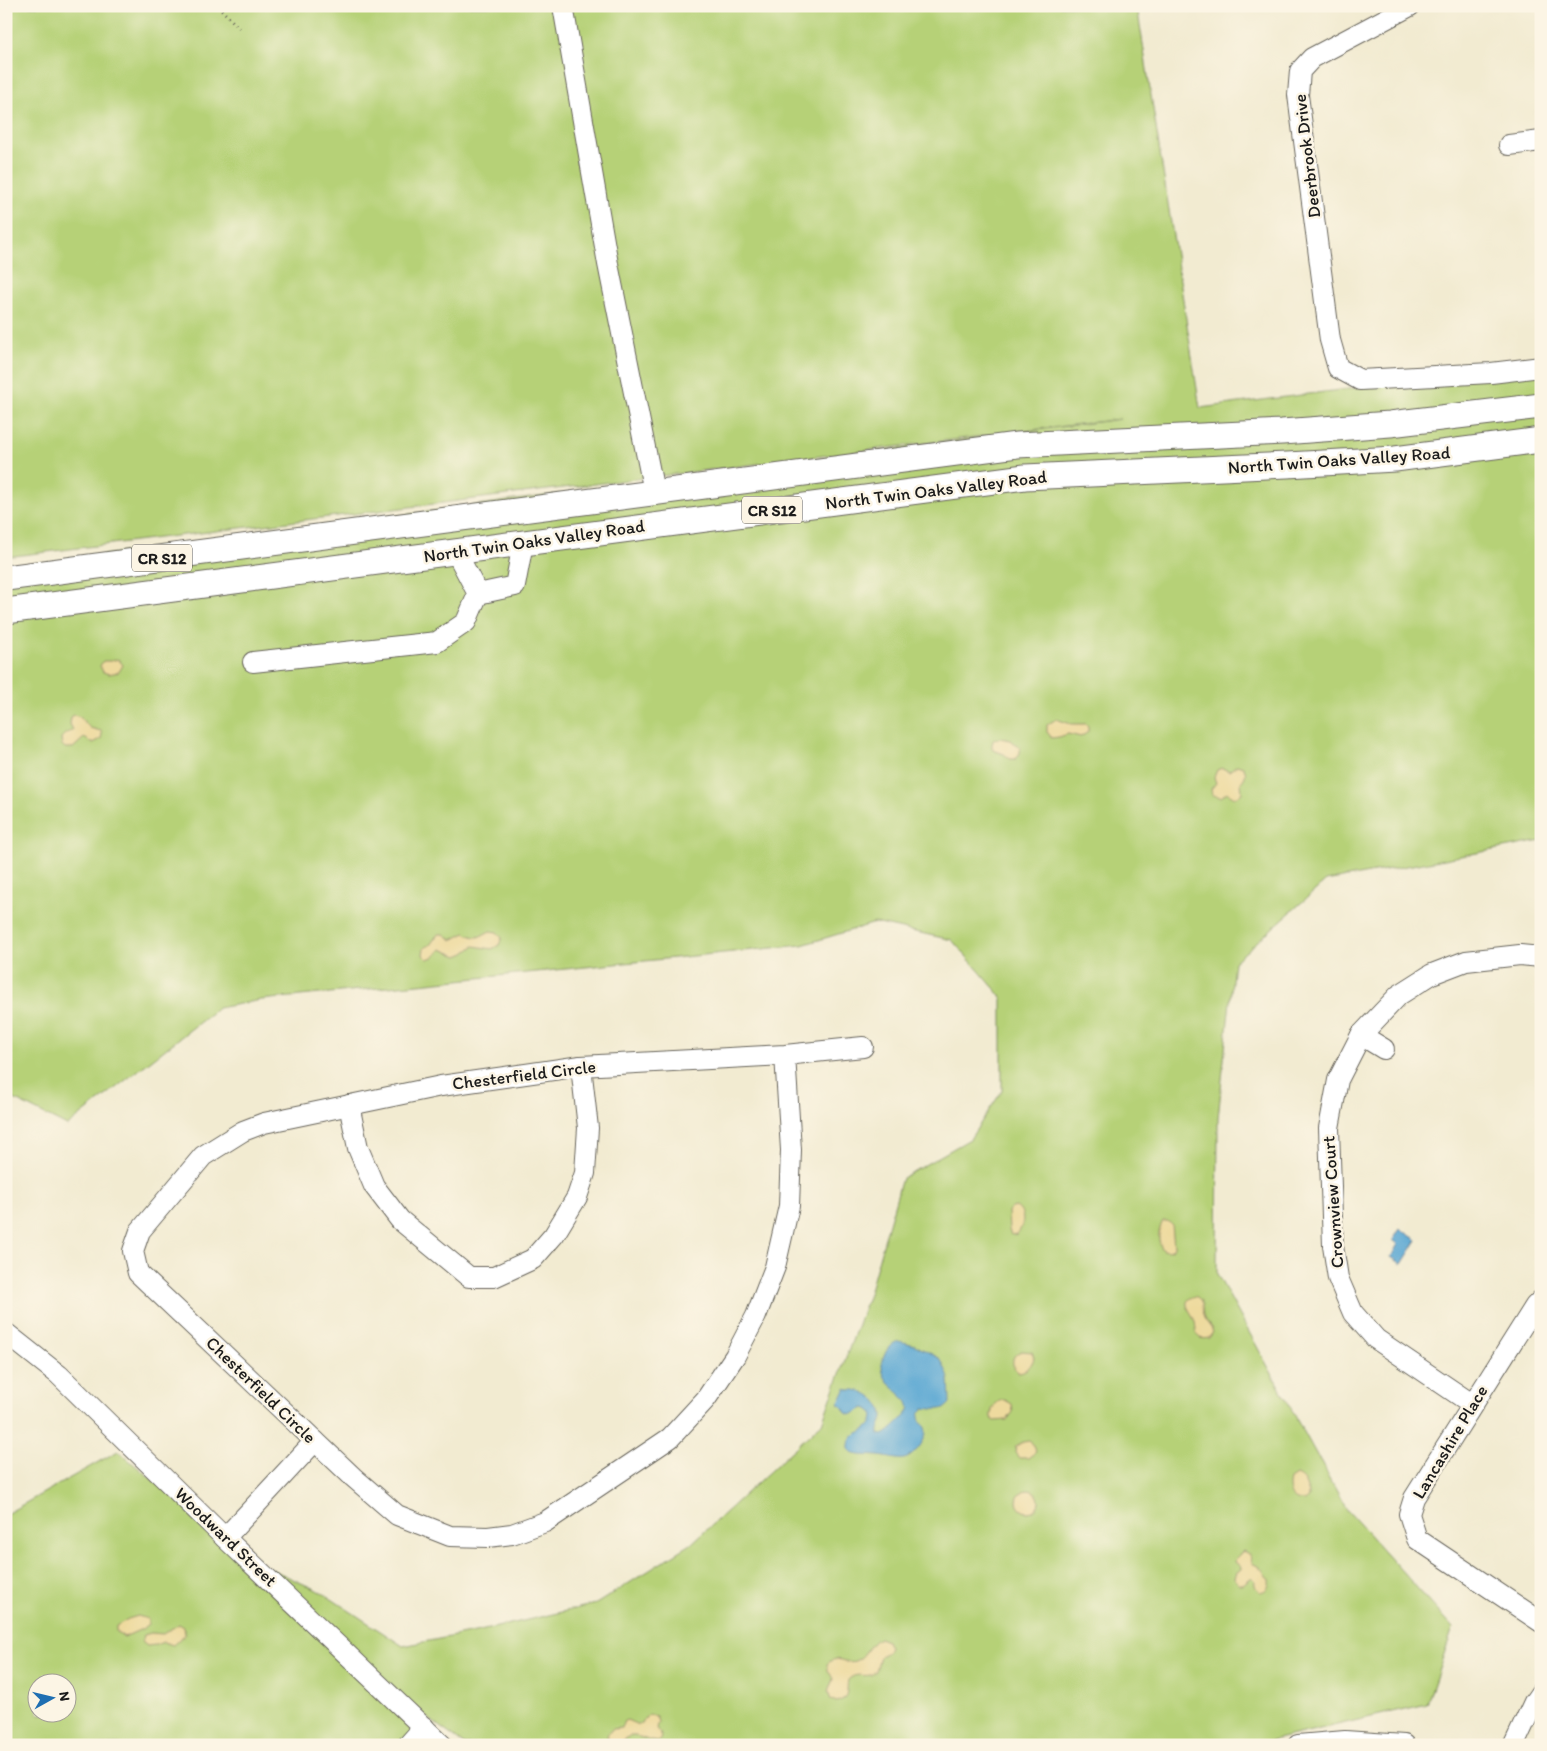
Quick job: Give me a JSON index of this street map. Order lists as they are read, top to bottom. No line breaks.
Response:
{"streets":{"main road":["North Twin Oaks Valley Road","CR S12"],"street":["Deerbrook Drive","Chesterfield Circle","Crownview Court","Lancashire Place","Woodward Street"]},"crossings":[["Crownview Court","Lancashire Place"]],"north":"right"}
